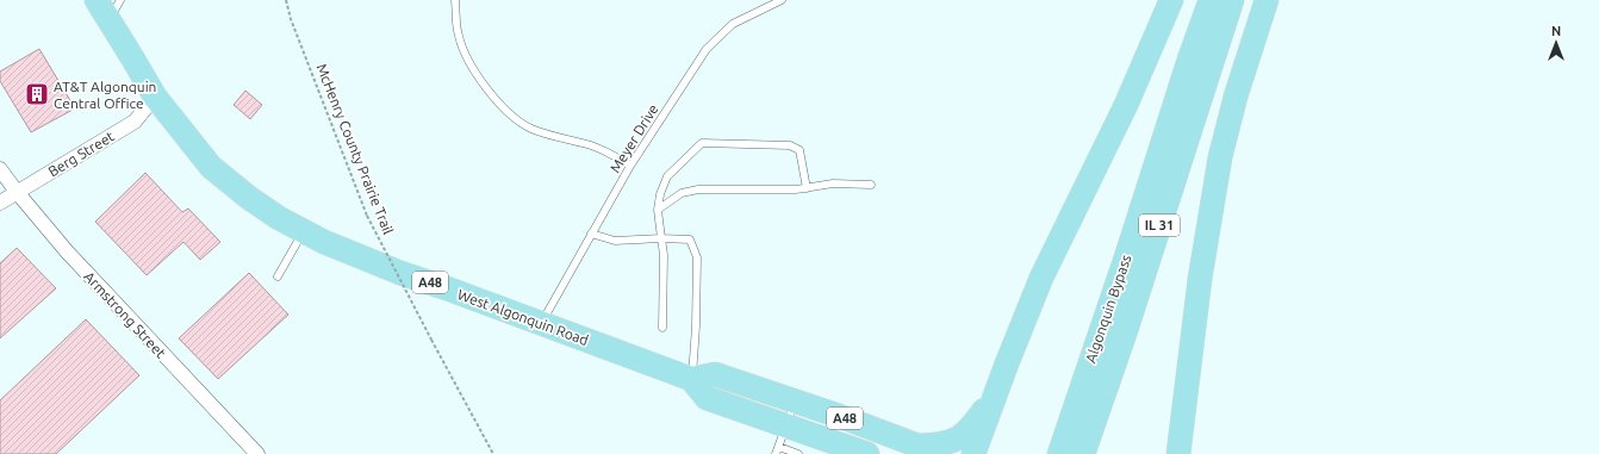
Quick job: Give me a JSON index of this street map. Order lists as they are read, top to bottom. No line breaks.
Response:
{"streets":{"main road":["IL 31","A48","Algonquin Bypass","West Algonquin Road"],"street":["Berg Street","Armstrong Street"],"lane":["Meyer Drive"],"path":["McHenry County Prairie Trail"]},"crossings":[["Meyer Drive","West Algonquin Road"],["Berg Street","Armstrong Street"],["Berg Street","West Algonquin Road"],["A48","West Algonquin Road"]],"places":{"building":["AT&T Algonquin Central Office"]},"north":"top"}
